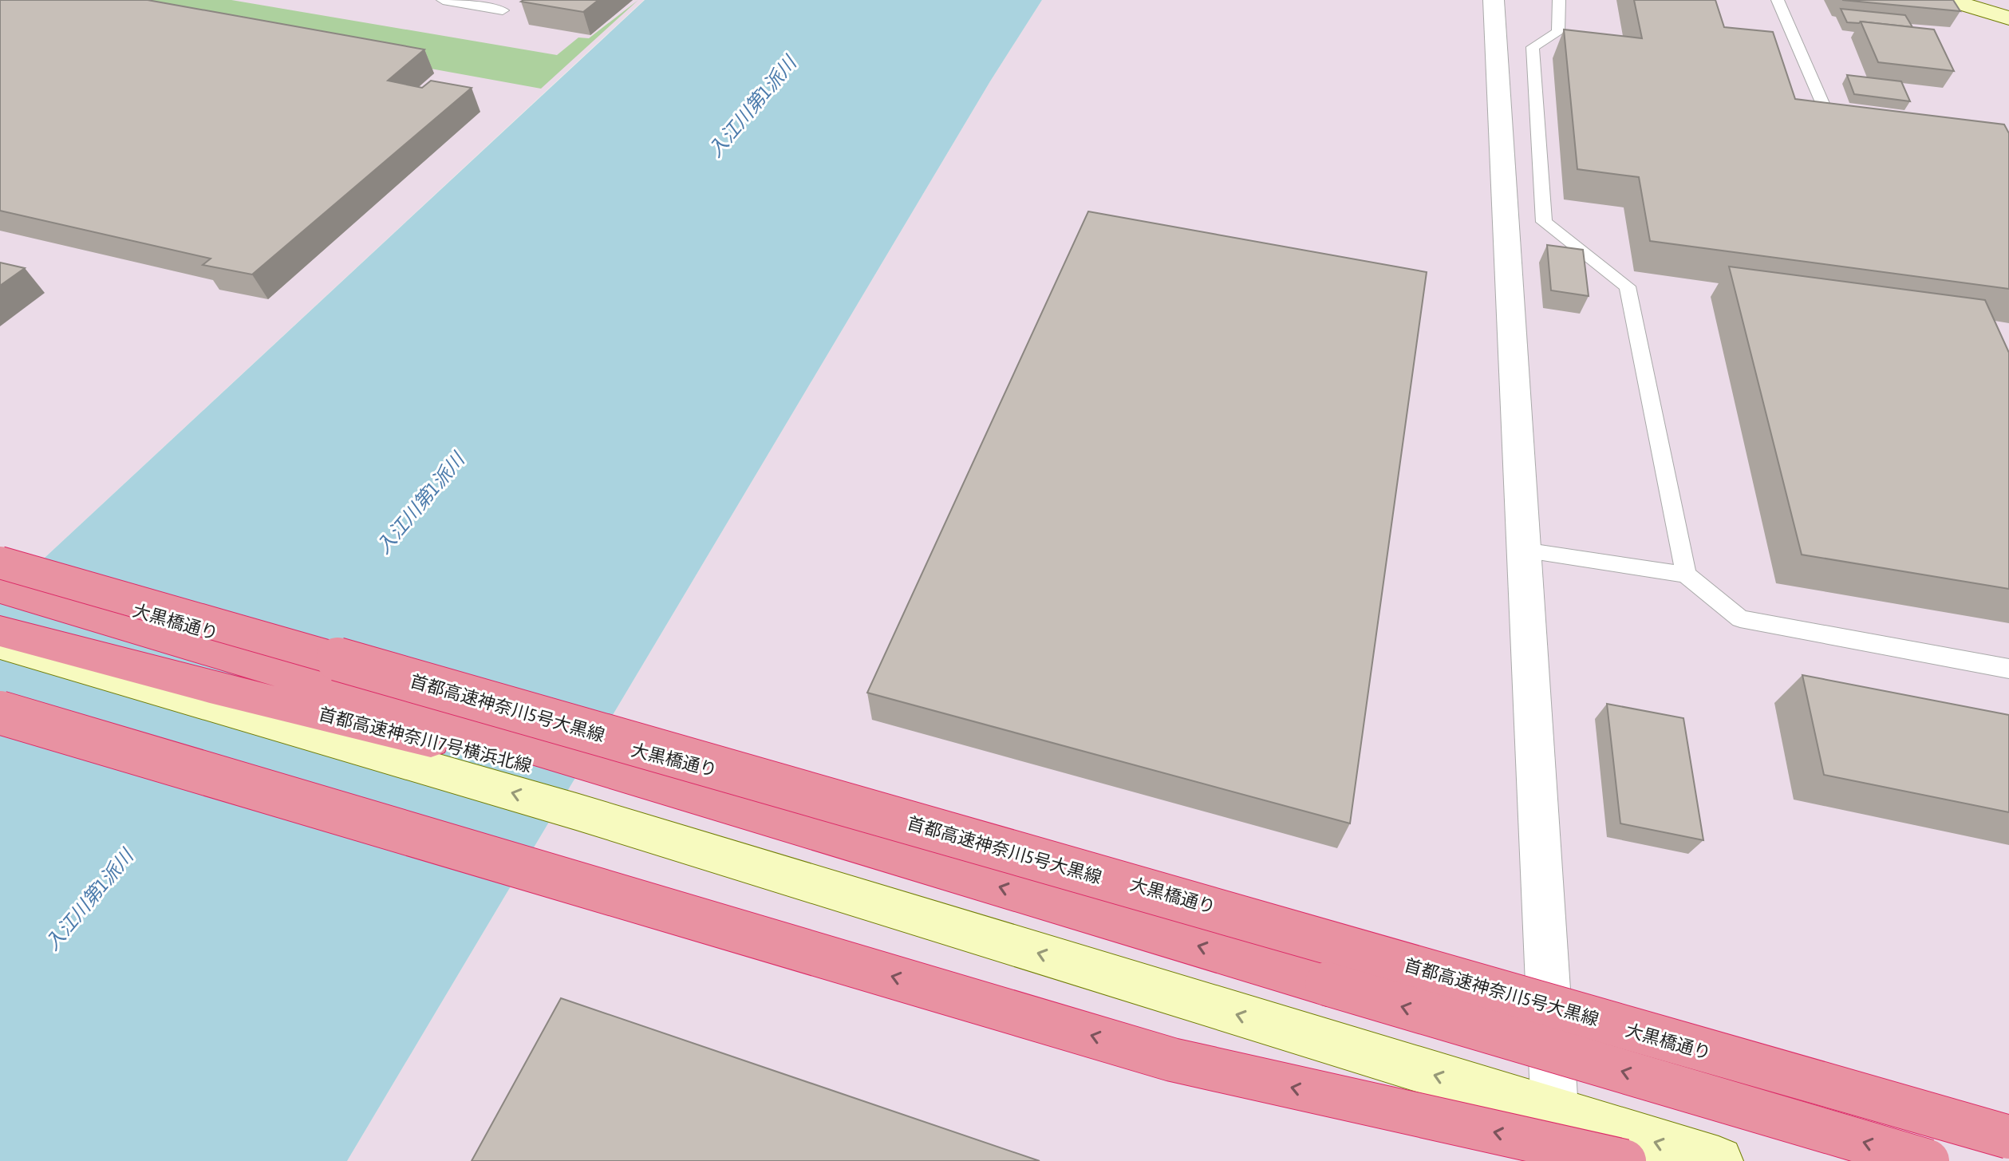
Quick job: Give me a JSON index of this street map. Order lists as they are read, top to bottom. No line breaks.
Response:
{"streets":{"highway":["首都高速神奈川5号大黒線","首都高速神奈川7号横浜北線"],"street":["大黒橋通り"]},"crossings":[["大黒橋通り","首都高速神奈川5号大黒線"],["首都高速神奈川5号大黒線","首都高速神奈川7号横浜北線"]],"water":["入江川第1派川"]}
